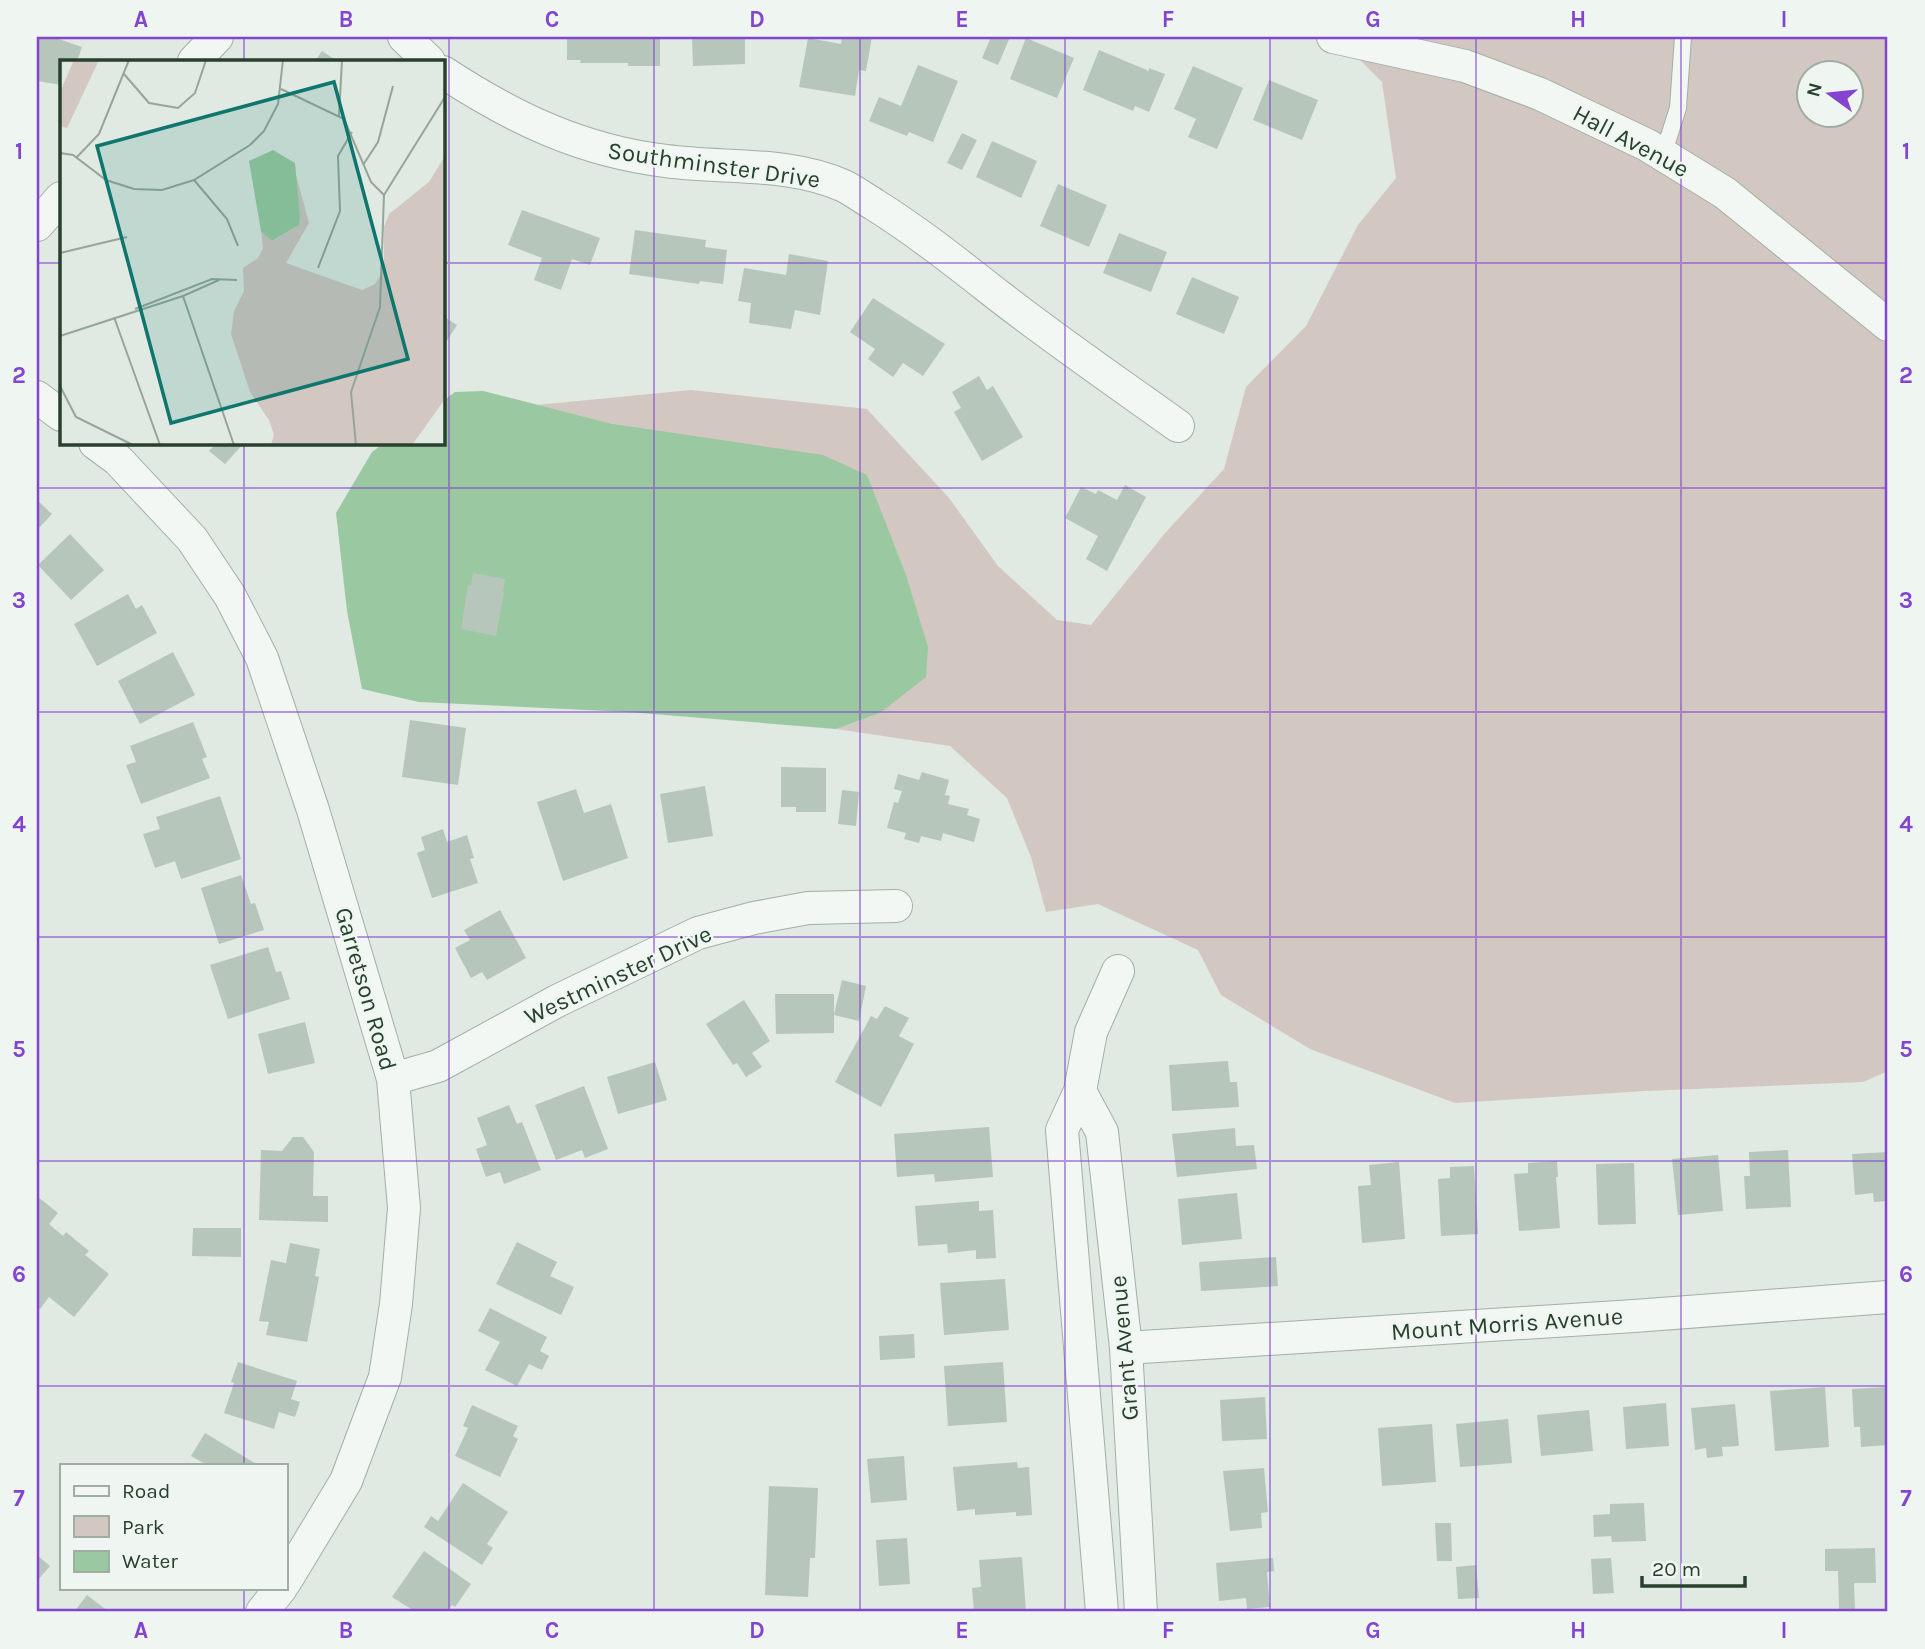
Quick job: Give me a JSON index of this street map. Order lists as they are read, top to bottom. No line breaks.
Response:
{"streets":{"street":["Hall Avenue","Southminster Drive","Westminster Drive","Garretson Road","Mount Morris Avenue","Grant Avenue"]},"crossings":[["Westminster Drive","Garretson Road"],["Mount Morris Avenue","Grant Avenue"]],"legend":["Road","Park","Water"],"scale_bar":"20 m","north":"left","grid":{"columns":["A","B","C","D","E","F","G","H","I"],"rows":["1","2","3","4","5","6","7"]}}
